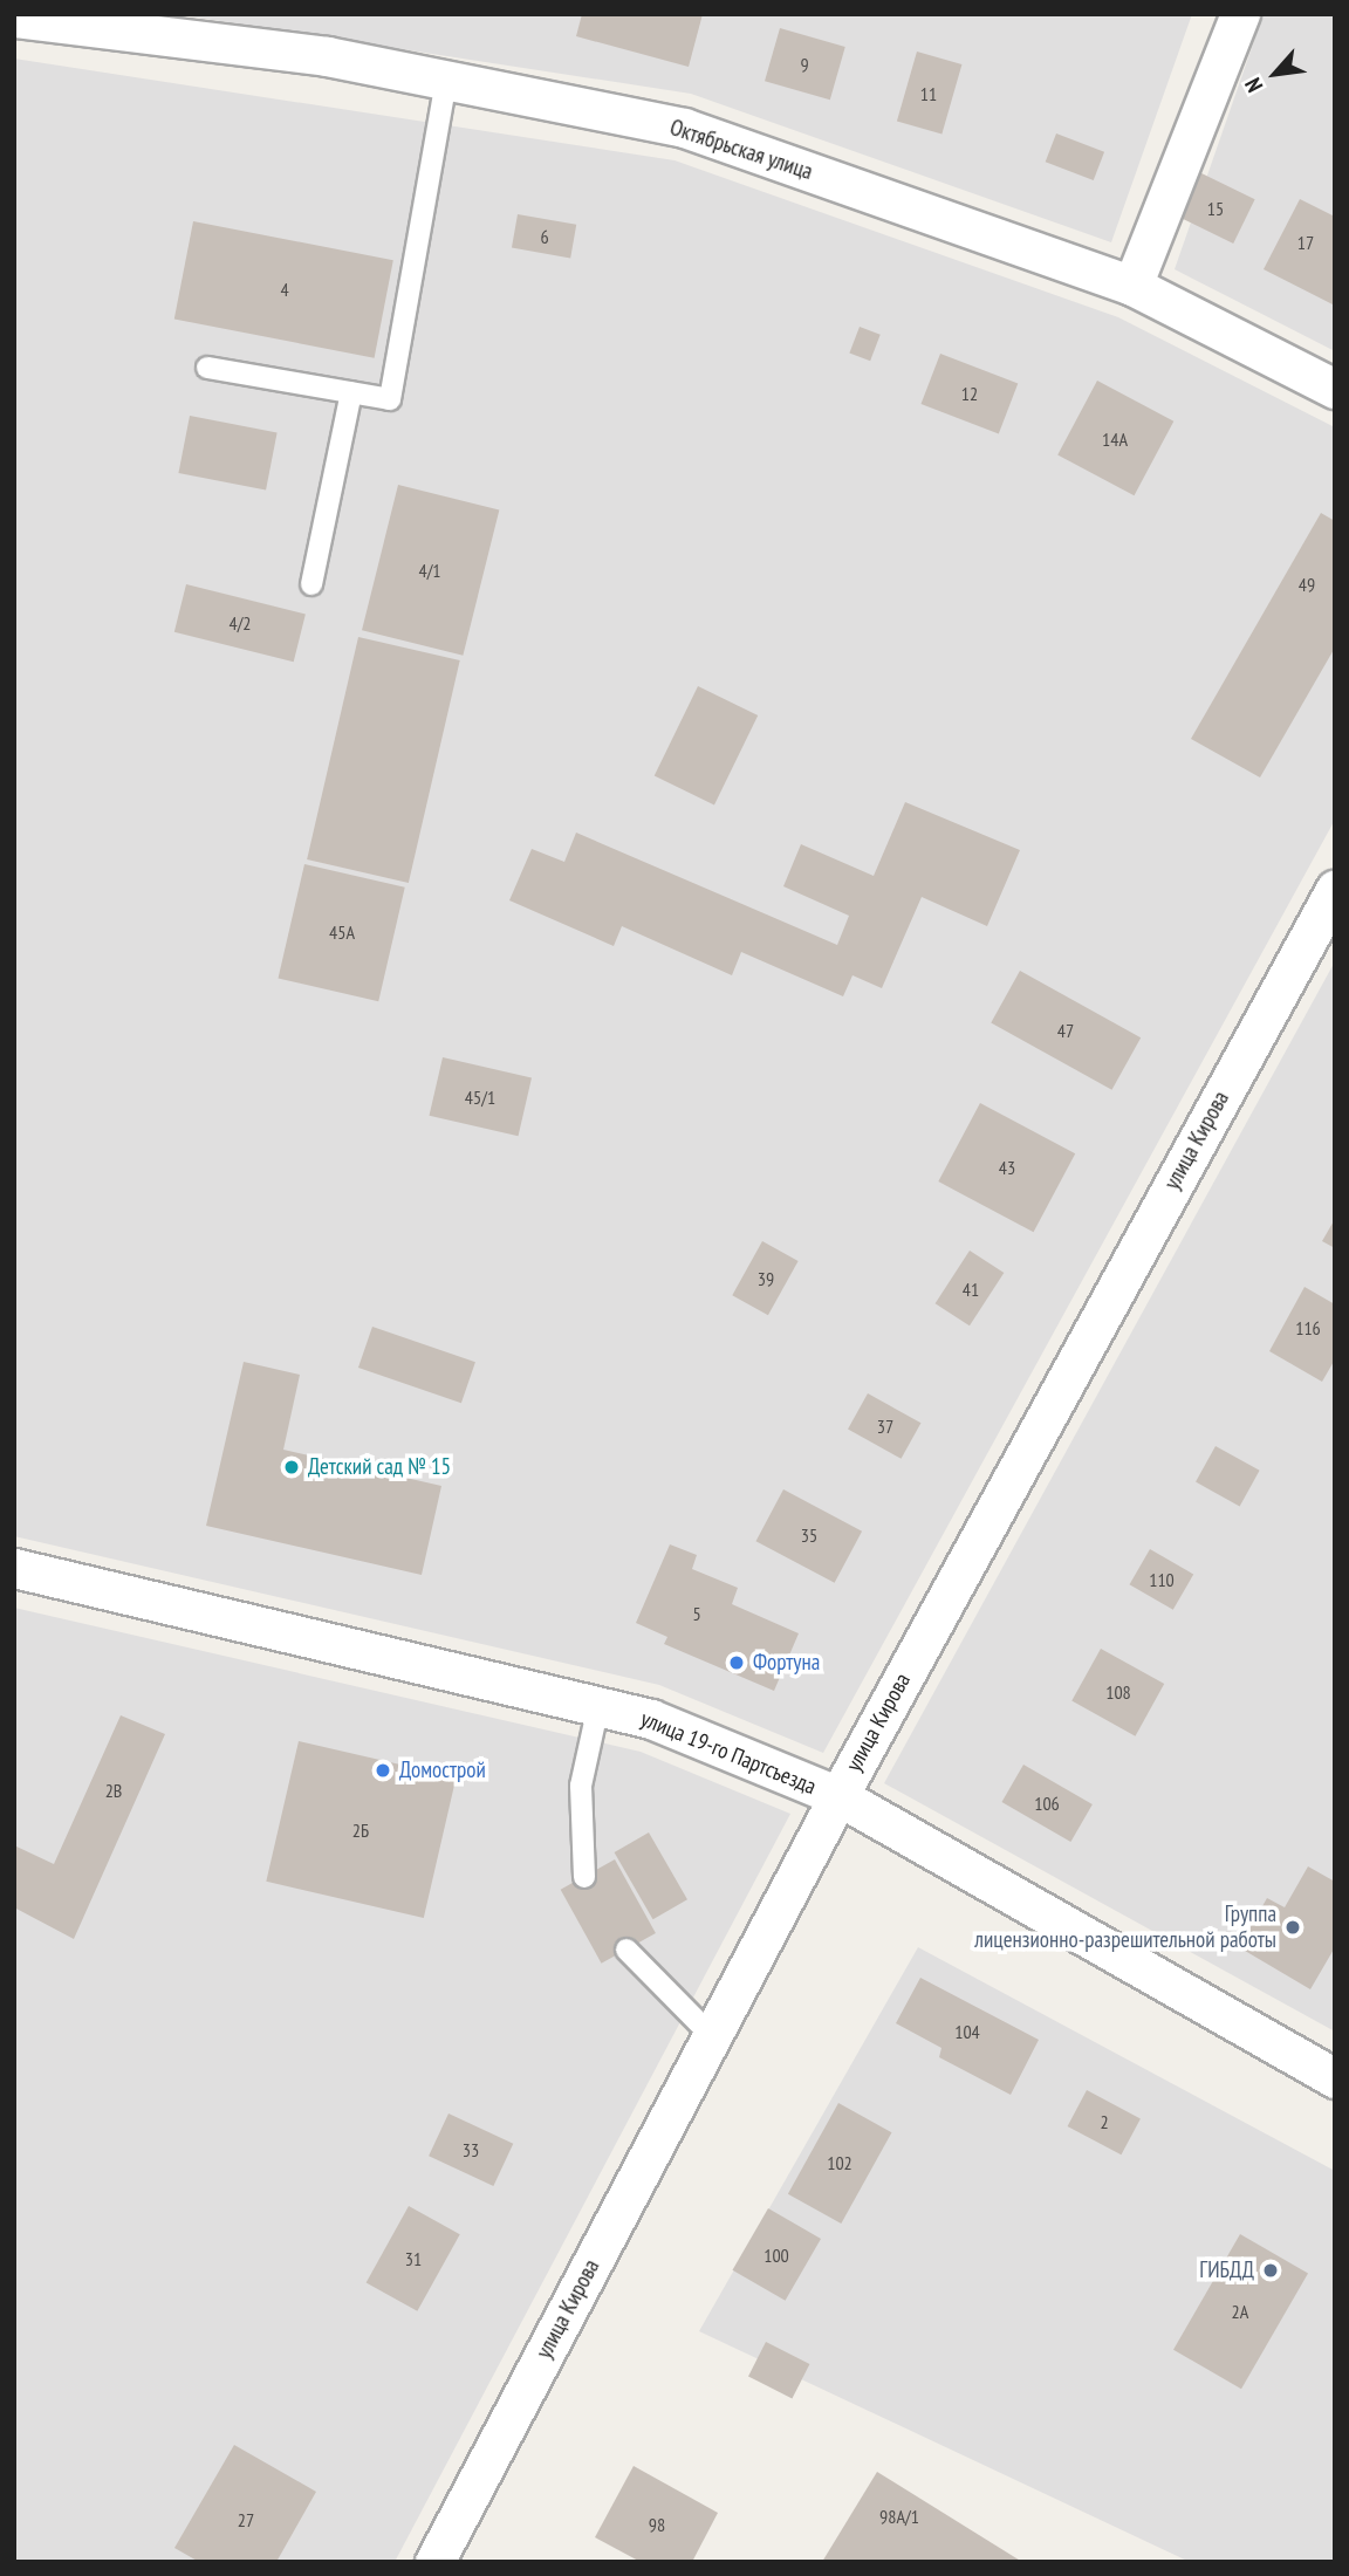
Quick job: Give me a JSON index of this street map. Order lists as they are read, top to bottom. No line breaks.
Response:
{"streets":{"street":["Октябрьская улица","улица Кирова","улица 19-го Партсъезда"]},"crossings":[["улица Кирова","улица 19-го Партсъезда"]],"places":["Детский сад № 15","Фортуна","Домострой","Группа лицензионно-разрешительной работы","ГИБДД"],"house_numbers":["9","11","15","6","17","4","12","14А","4/1","49","4/2","45А","47","45/1","43","39","41","116","37","35","110","5","108","2В","106","2Б","104","2","33","102","100","31","2А","98А/1","27","98"],"north":"bottom left"}
